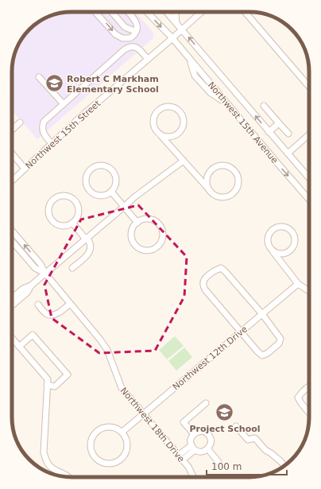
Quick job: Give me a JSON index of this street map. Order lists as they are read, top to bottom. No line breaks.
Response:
{"streets":{"street":["Northwest 15th Avenue","Northwest 15th Street","Northwest 12th Drive","Northwest 18th Drive"]},"crossings":[["Northwest 15th Avenue","Northwest 15th Street"],["Northwest 12th Drive","Northwest 18th Drive"]],"places":{"school or university":["Robert C Markham Elementary School","Project School"]},"scale_bar":"100 m"}
